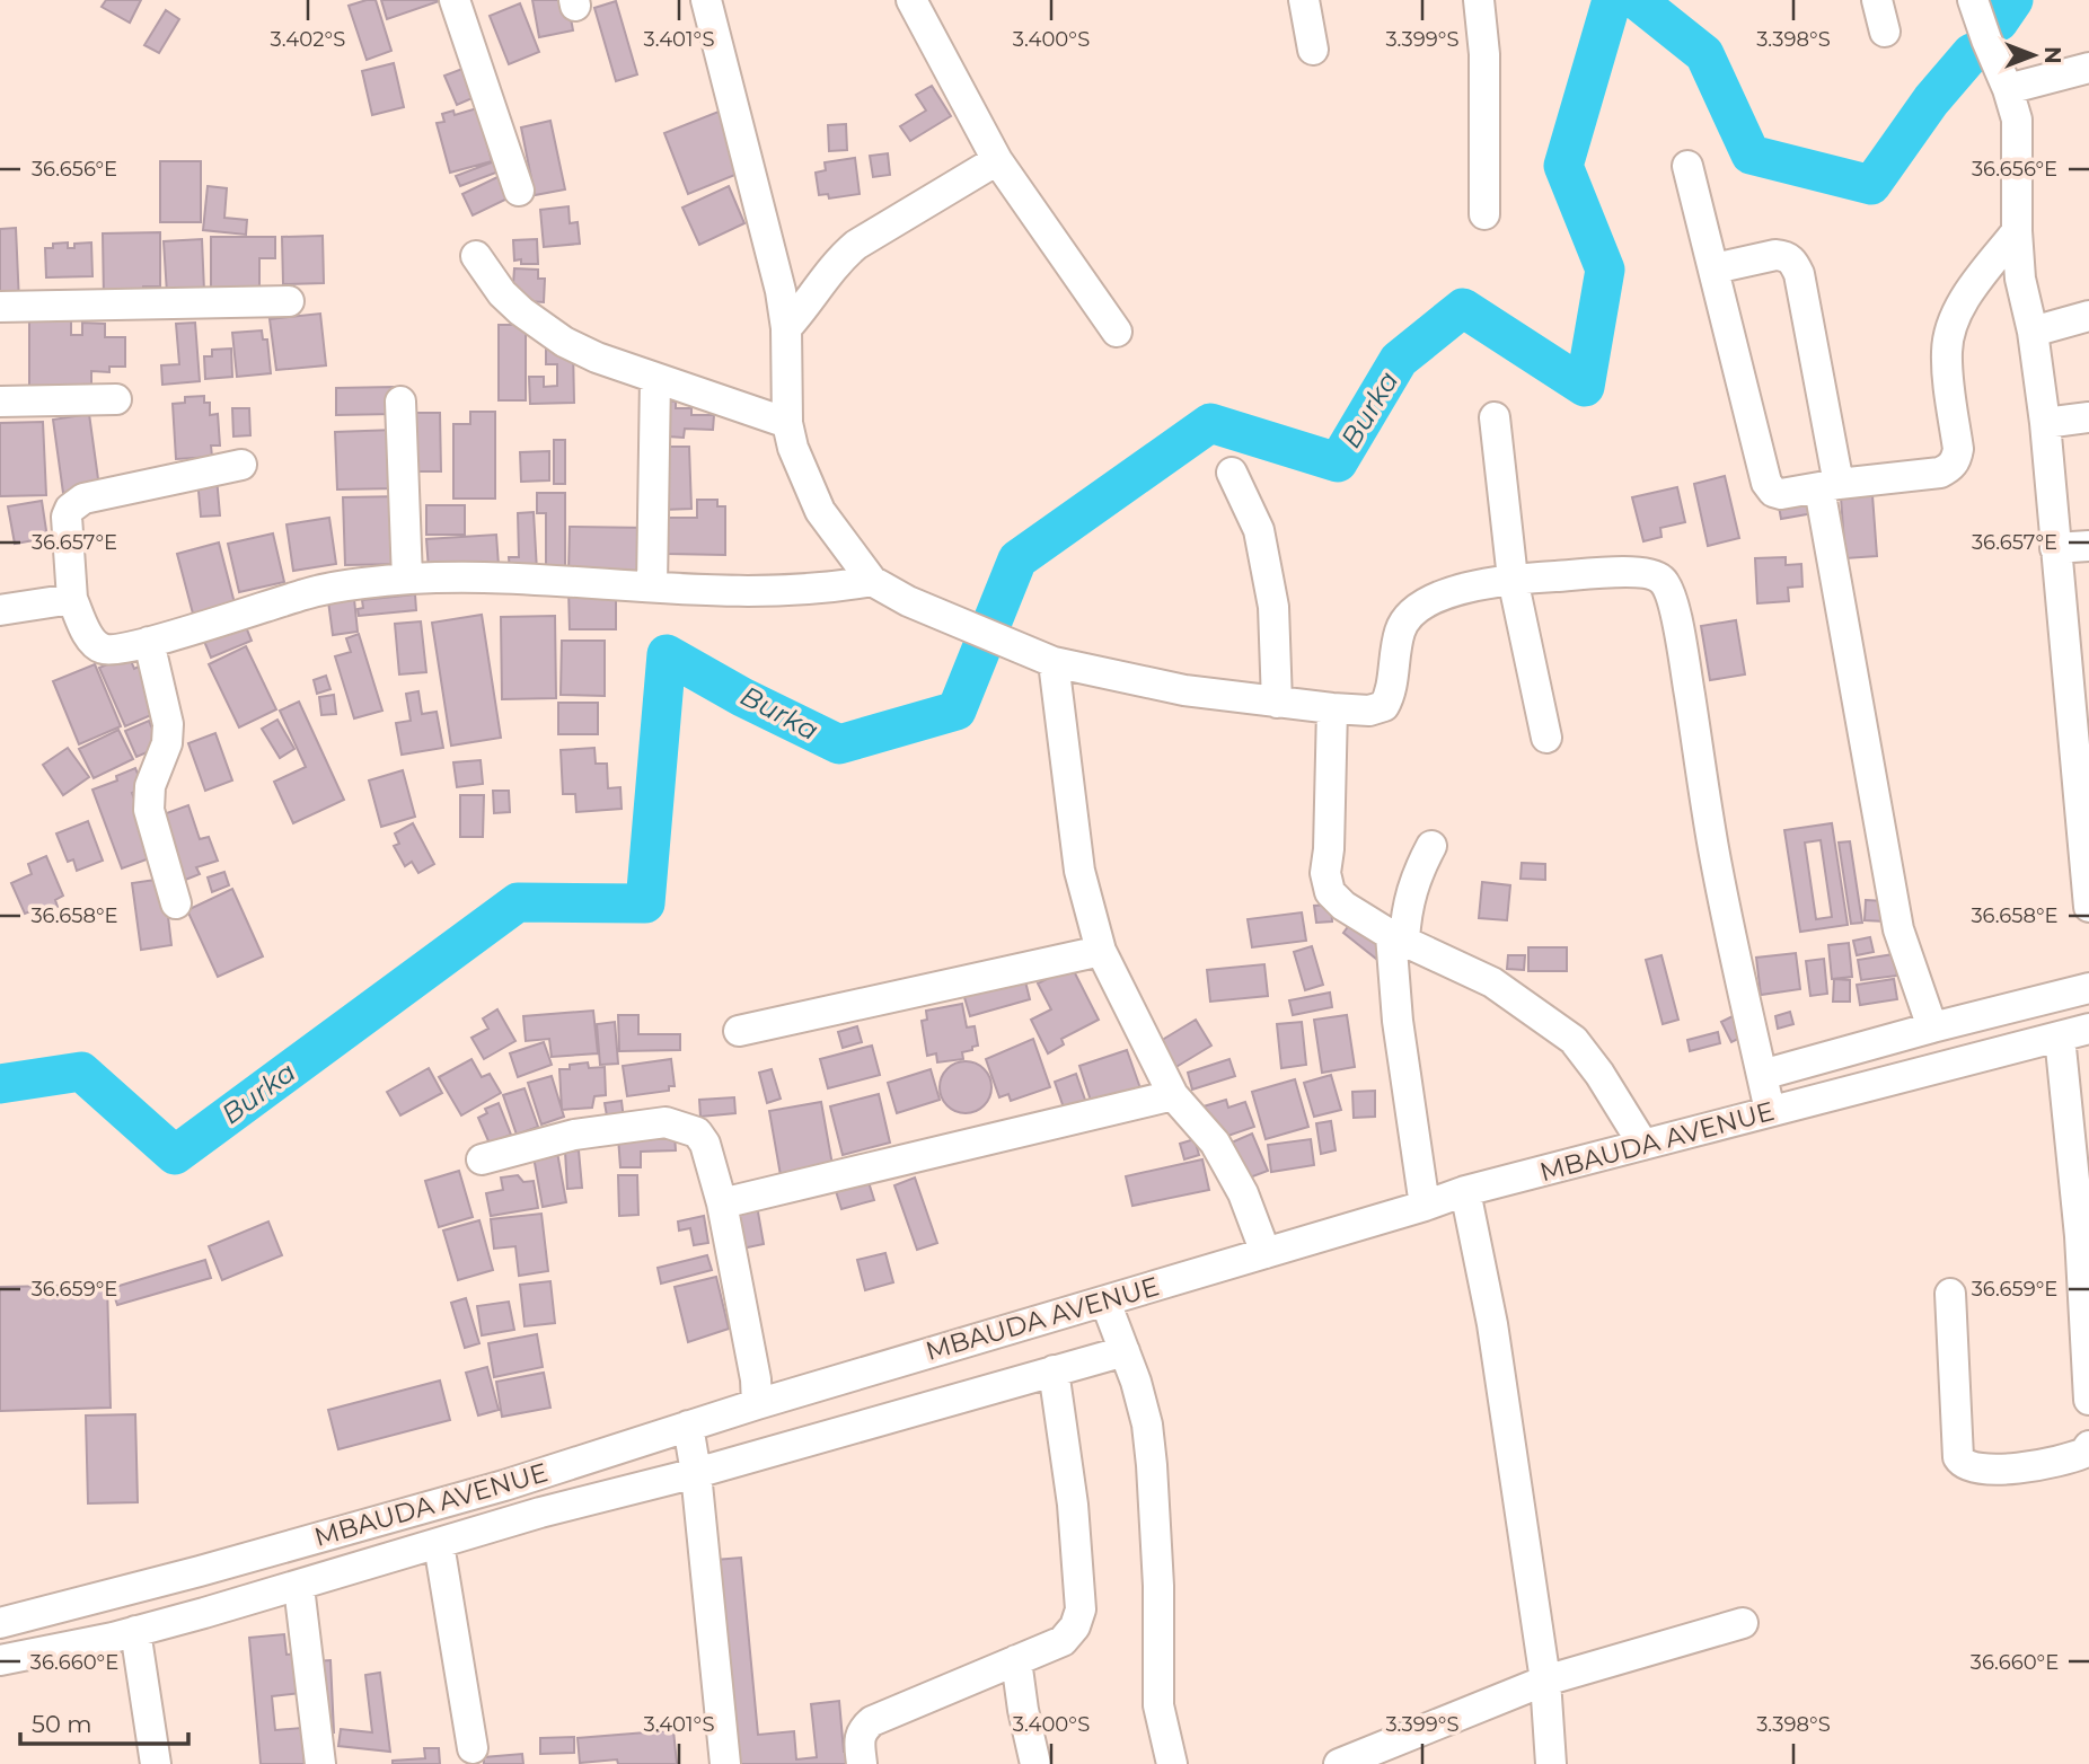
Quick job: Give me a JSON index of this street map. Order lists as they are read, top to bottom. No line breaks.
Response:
{"streets":{"street":["MBAUDA AVENUE"]},"water":["Burka"],"scale_bar":"50 m","north":"right","coordinates":["3.402°S","3.401°S","3.400°S","3.399°S","3.398°S","36.656°E","36.657°E","36.658°E","36.659°E","36.660°E"]}
